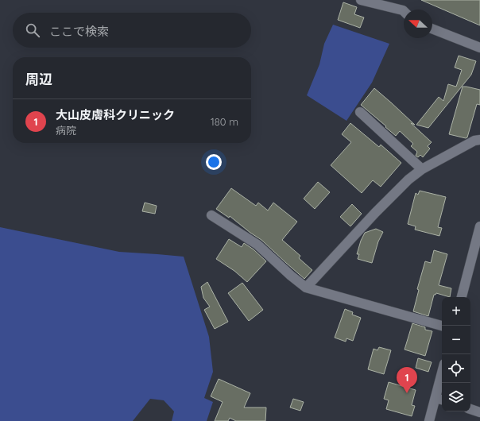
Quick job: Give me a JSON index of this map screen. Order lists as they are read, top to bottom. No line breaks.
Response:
{"north":"left","page":{"search":"ここで検索","heading":"周辺","list":[{"mark":"1","name":"大山皮膚科クリニック","note":"病院","value":"180 m"}],"map_buttons":["+","−"],"pins":"1"}}
